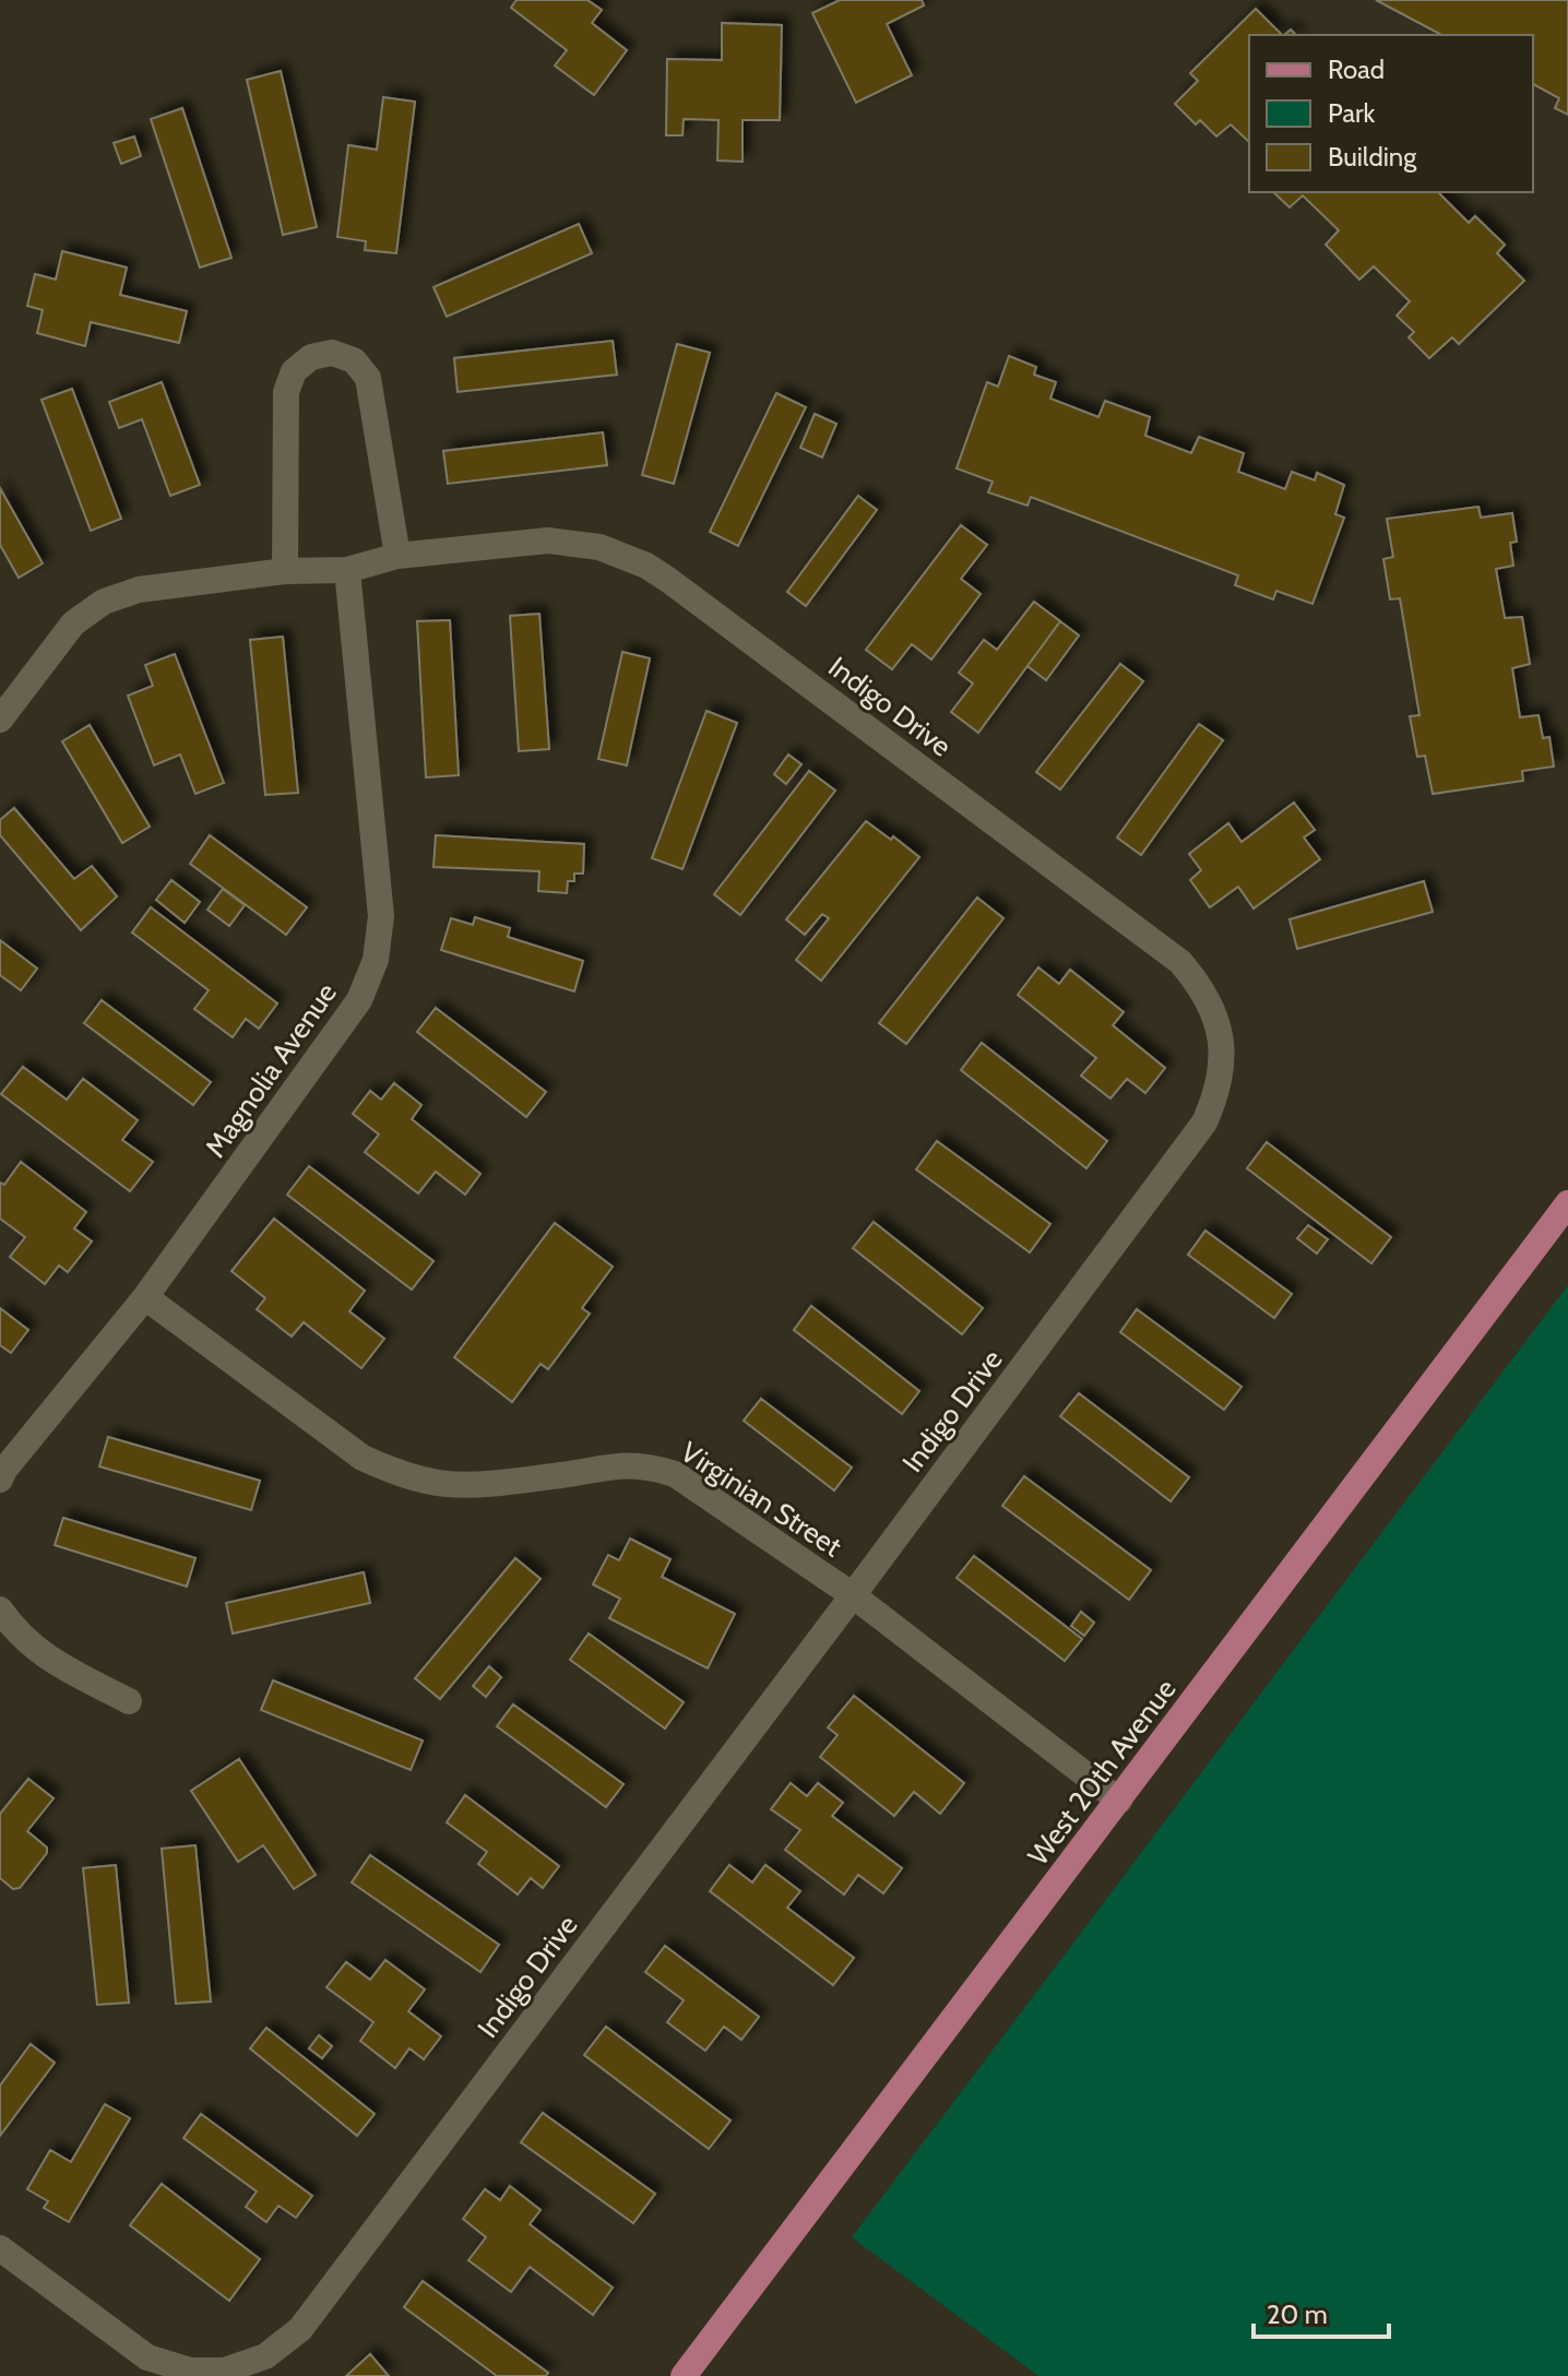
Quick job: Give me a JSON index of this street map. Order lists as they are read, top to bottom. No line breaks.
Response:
{"streets":{"main road":["West 20th Avenue"],"street":["Indigo Drive","Magnolia Avenue","Virginian Street"]},"crossings":[["Indigo Drive","Magnolia Avenue"],["Indigo Drive","Virginian Street"],["Magnolia Avenue","Virginian Street"],["Virginian Street","West 20th Avenue"]],"legend":["Road","Park","Building"],"scale_bar":"20 m"}
